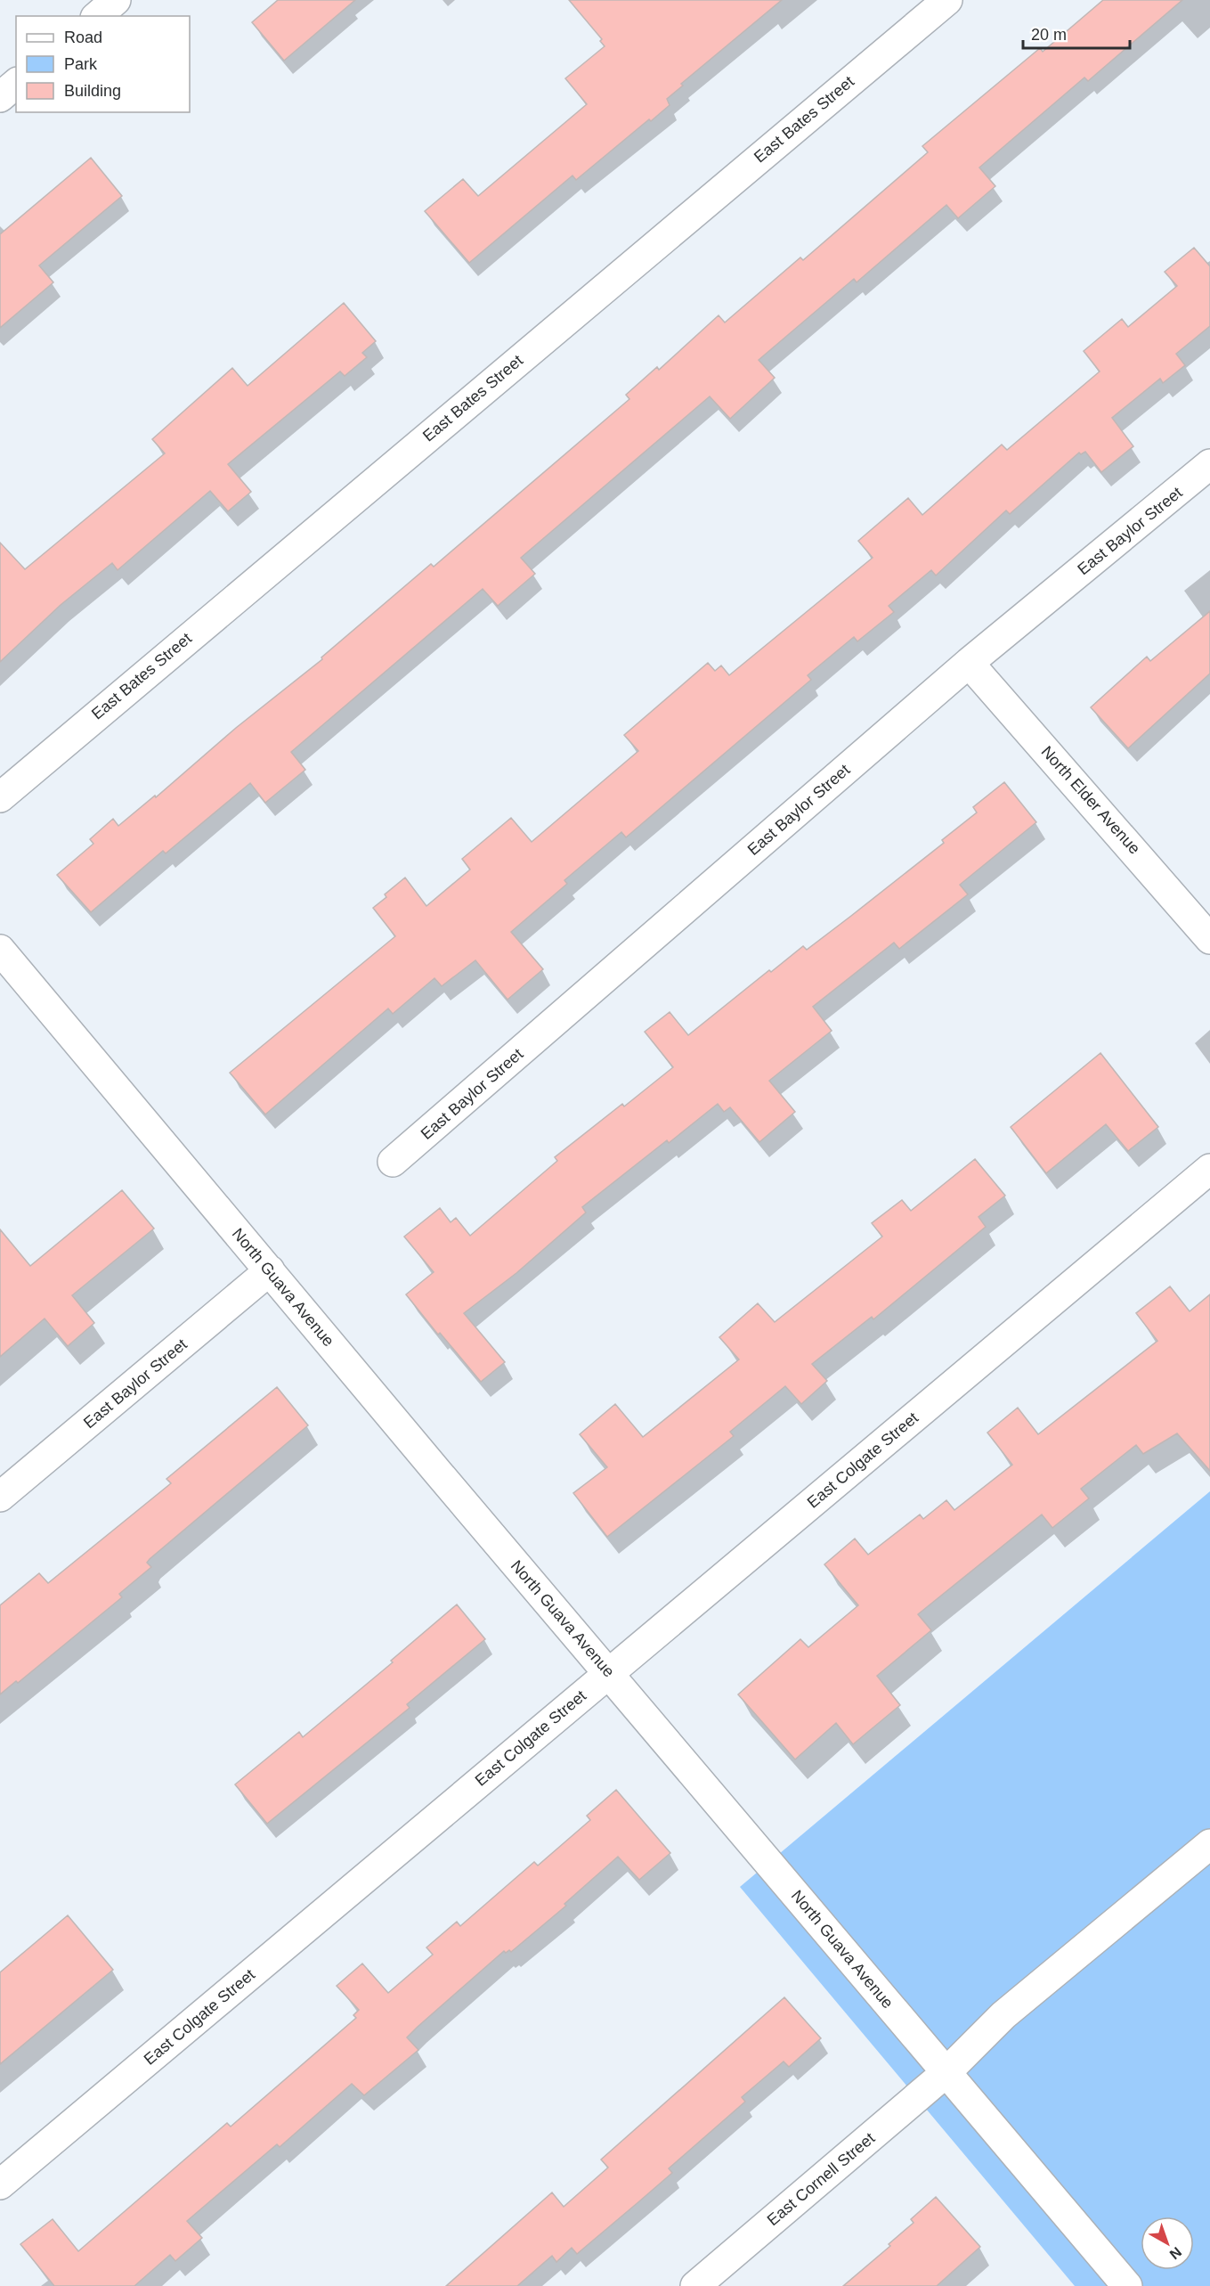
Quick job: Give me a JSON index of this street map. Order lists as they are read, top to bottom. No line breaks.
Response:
{"streets":{"street":["East Bates Street","East Baylor Street","North Elder Avenue","North Guava Avenue","East Colgate Street","East Cornell Street"]},"crossings":[["East Baylor Street","North Elder Avenue"],["East Baylor Street","North Guava Avenue"],["North Guava Avenue","East Colgate Street"],["North Guava Avenue","East Cornell Street"]],"legend":["Road","Park","Building"],"scale_bar":"20 m","north":"bottom right"}
